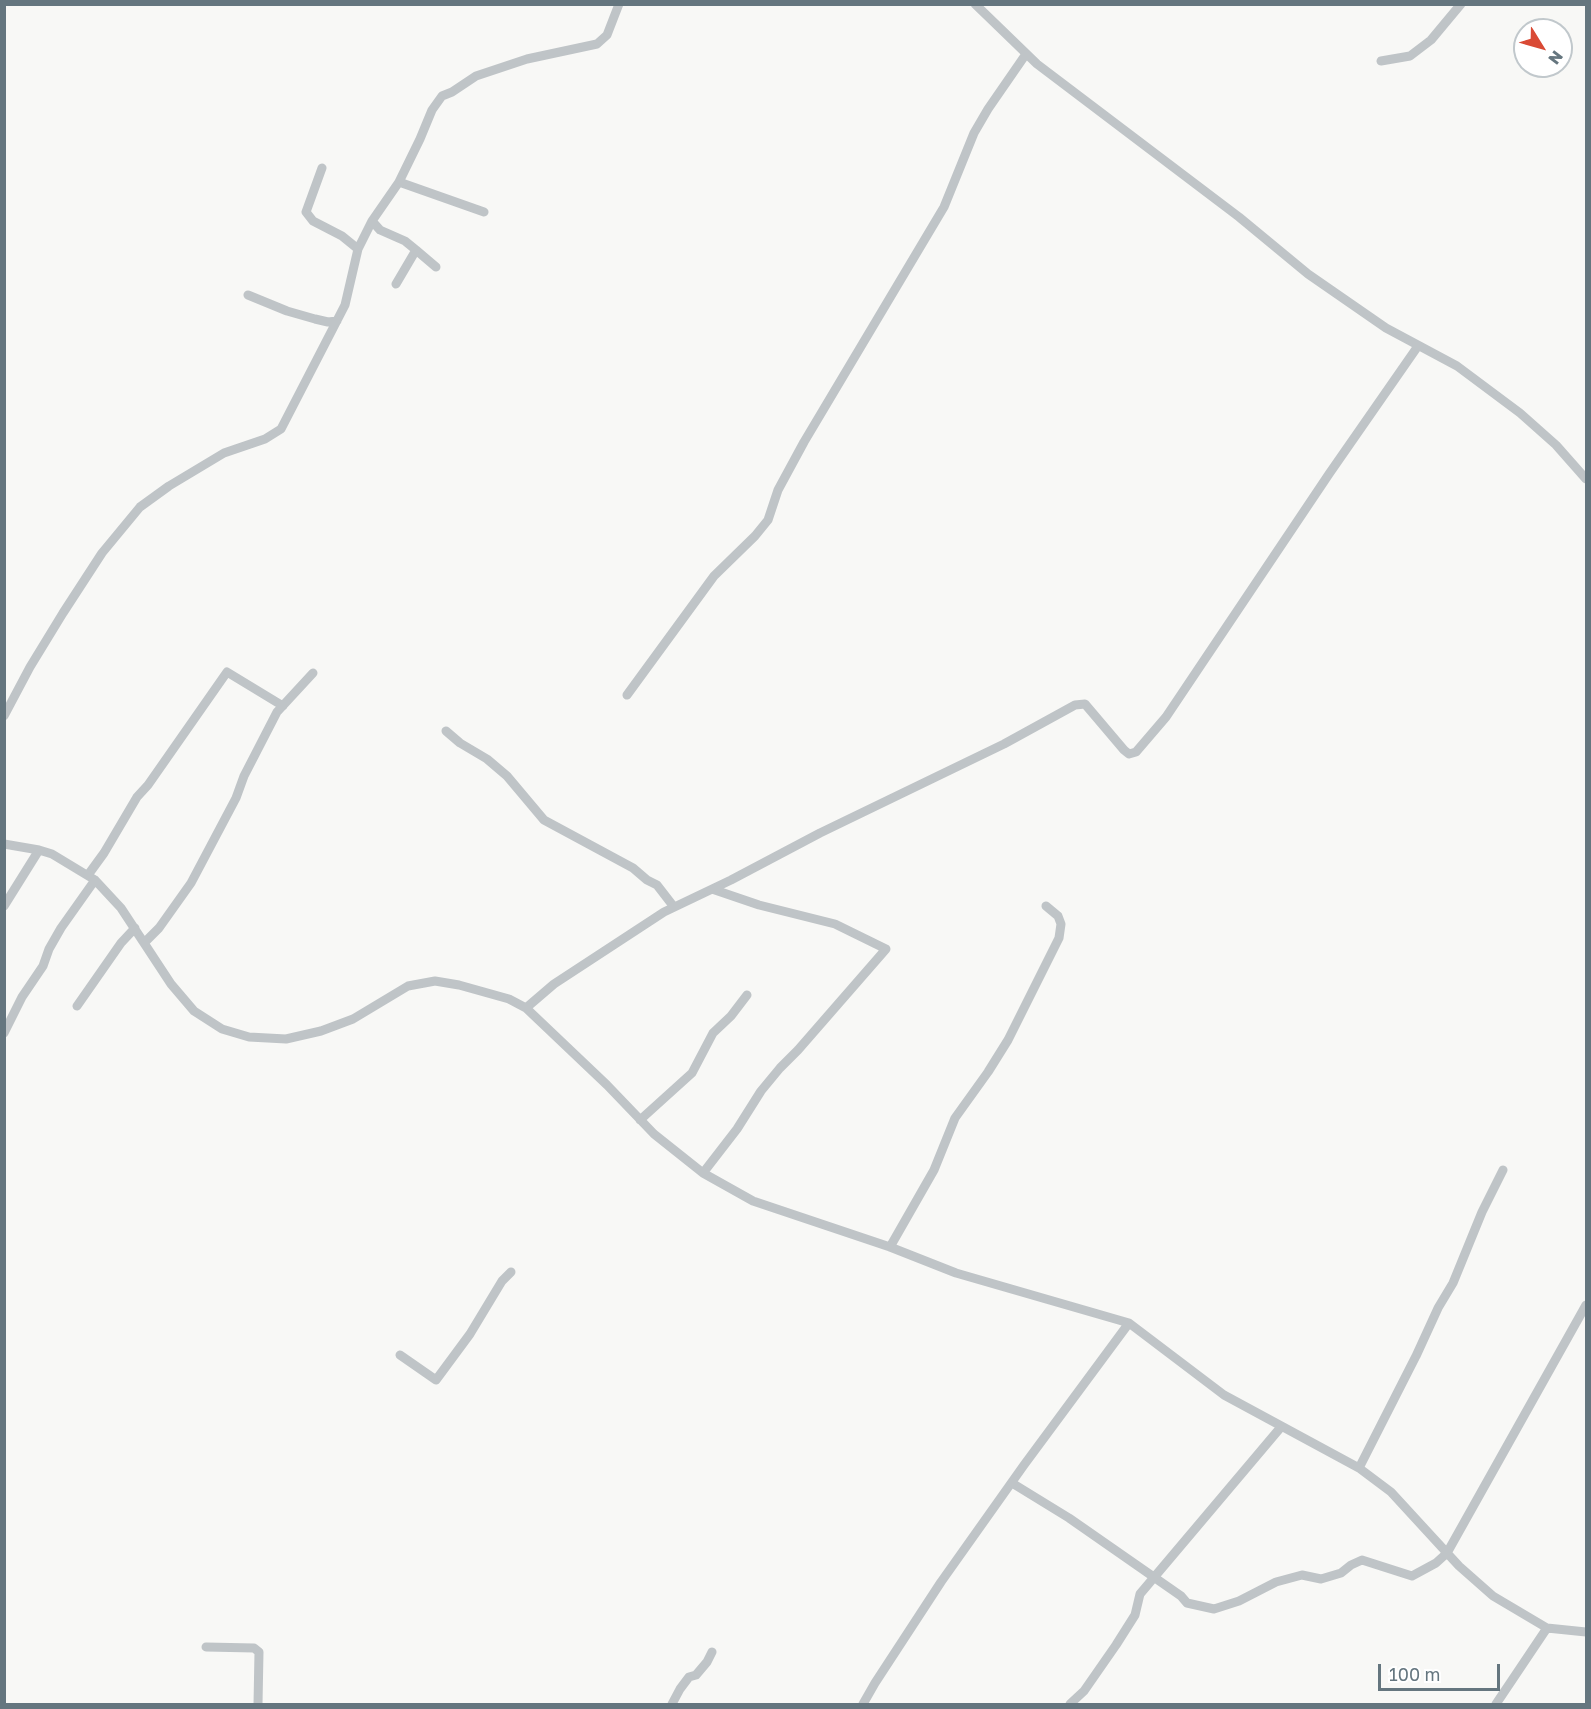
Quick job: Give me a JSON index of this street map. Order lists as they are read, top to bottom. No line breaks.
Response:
{"scale_bar":"100 m","north":"bottom right"}
